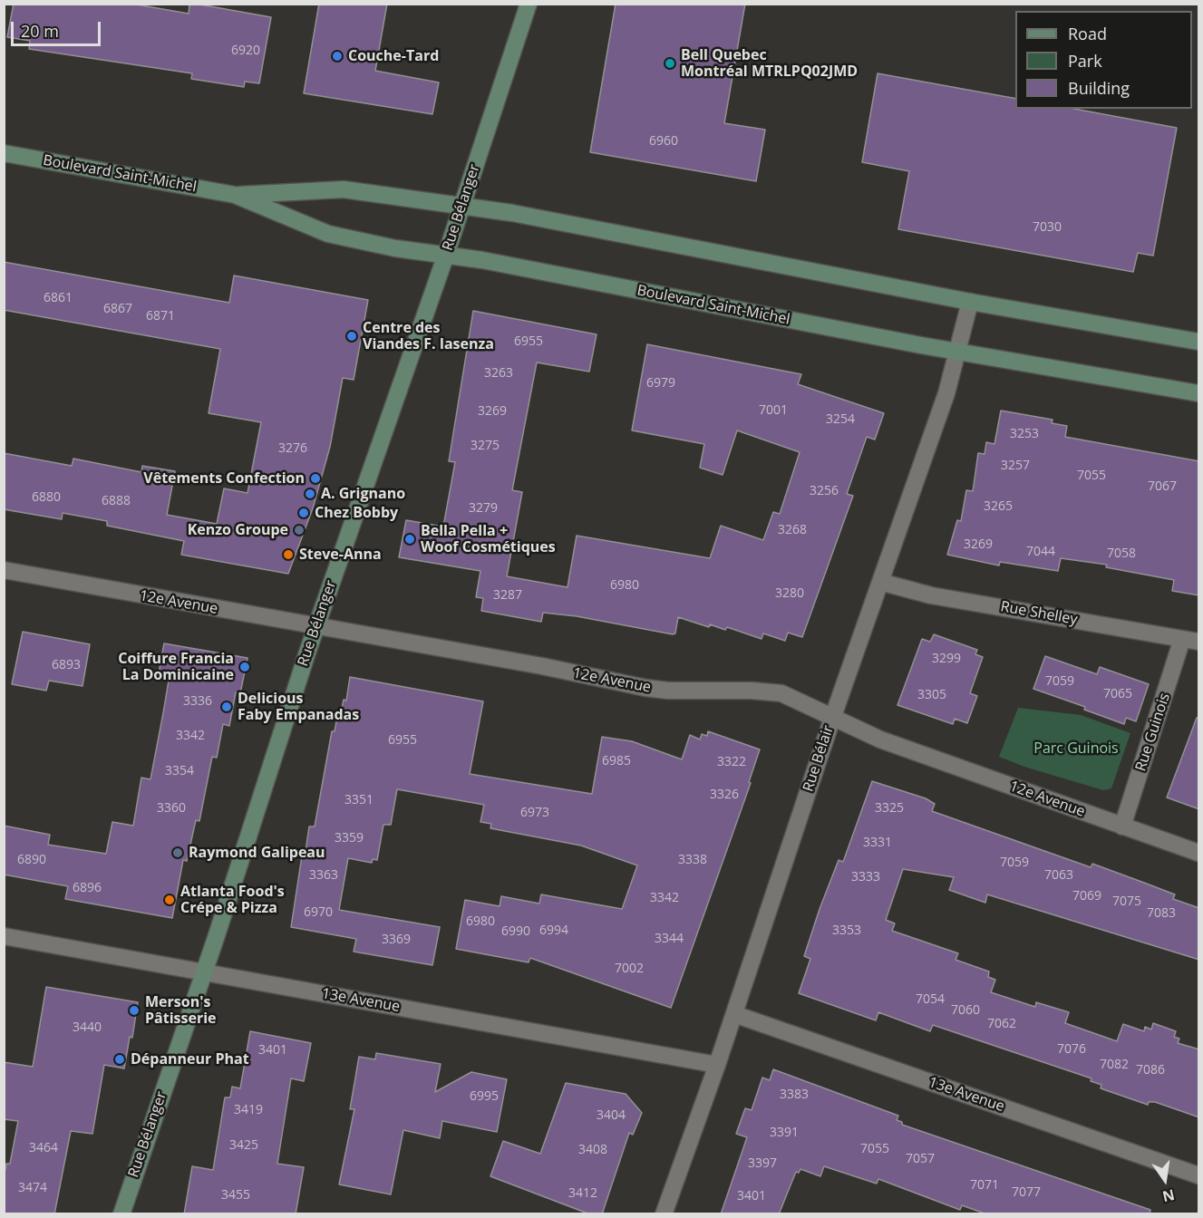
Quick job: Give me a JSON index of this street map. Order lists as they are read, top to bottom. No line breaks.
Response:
{"streets":{"main road":["Boulevard Saint-Michel","Rue Bélanger"],"street":["12e Avenue","Rue Shelley","Rue Guinois","Rue Bélair","13e Avenue"]},"crossings":[["Boulevard Saint-Michel","Rue Bélanger"],["Boulevard Saint-Michel","Rue Bélair"],["Rue Bélanger","12e Avenue"],["Rue Bélanger","13e Avenue"],["12e Avenue","Rue Guinois"],["12e Avenue","Rue Bélair"],["Rue Shelley","Rue Guinois"],["Rue Shelley","Rue Bélair"],["Rue Bélair","13e Avenue"]],"parks":["Parc Guinois"],"places":["Couche-Tard","Bell Quebec Montréal MTRLPQ02JMD","Centre des Viandes F. Iasenza","Vêtements Confection","A. Grignano","Chez Bobby","Kenzo Groupe","Bella Pella + Woof Cosmétiques","Steve-Anna","Coiffure Francia La Dominicaine","Delicious Faby Empanadas","Raymond Galipeau","Atlanta Food's Crépe & Pizza","Merson's Pâtisserie","Dépanneur Phat"],"house_numbers":["6920","6960","7030","6861","6867","6871","6955","3263","6979","7001","3269","3254","3253","3275","3276","3257","7055","7067","3256","6880","6888","3265","3279","3268","3269","7044","7058","6980","3280","3287","3299","6893","7059","7065","3305","3336","3342","6955","6985","3322","3354","3326","3351","3360","3325","6973","3359","3331","6890","3338","7059","3363","7063","3333","6896","7069","3342","7075","6970","7083","6980","6994","3353","6990","3344","3369","7002","7054","7060","7062","3440","7076","3401","7082","7086","3383","6995","3419","3404","3391","3425","3464","7055","3408","7057","3397","7071","3474","7077","3412","3455","3401"],"legend":["Road","Park","Building"],"scale_bar":"20 m","north":"bottom"}
